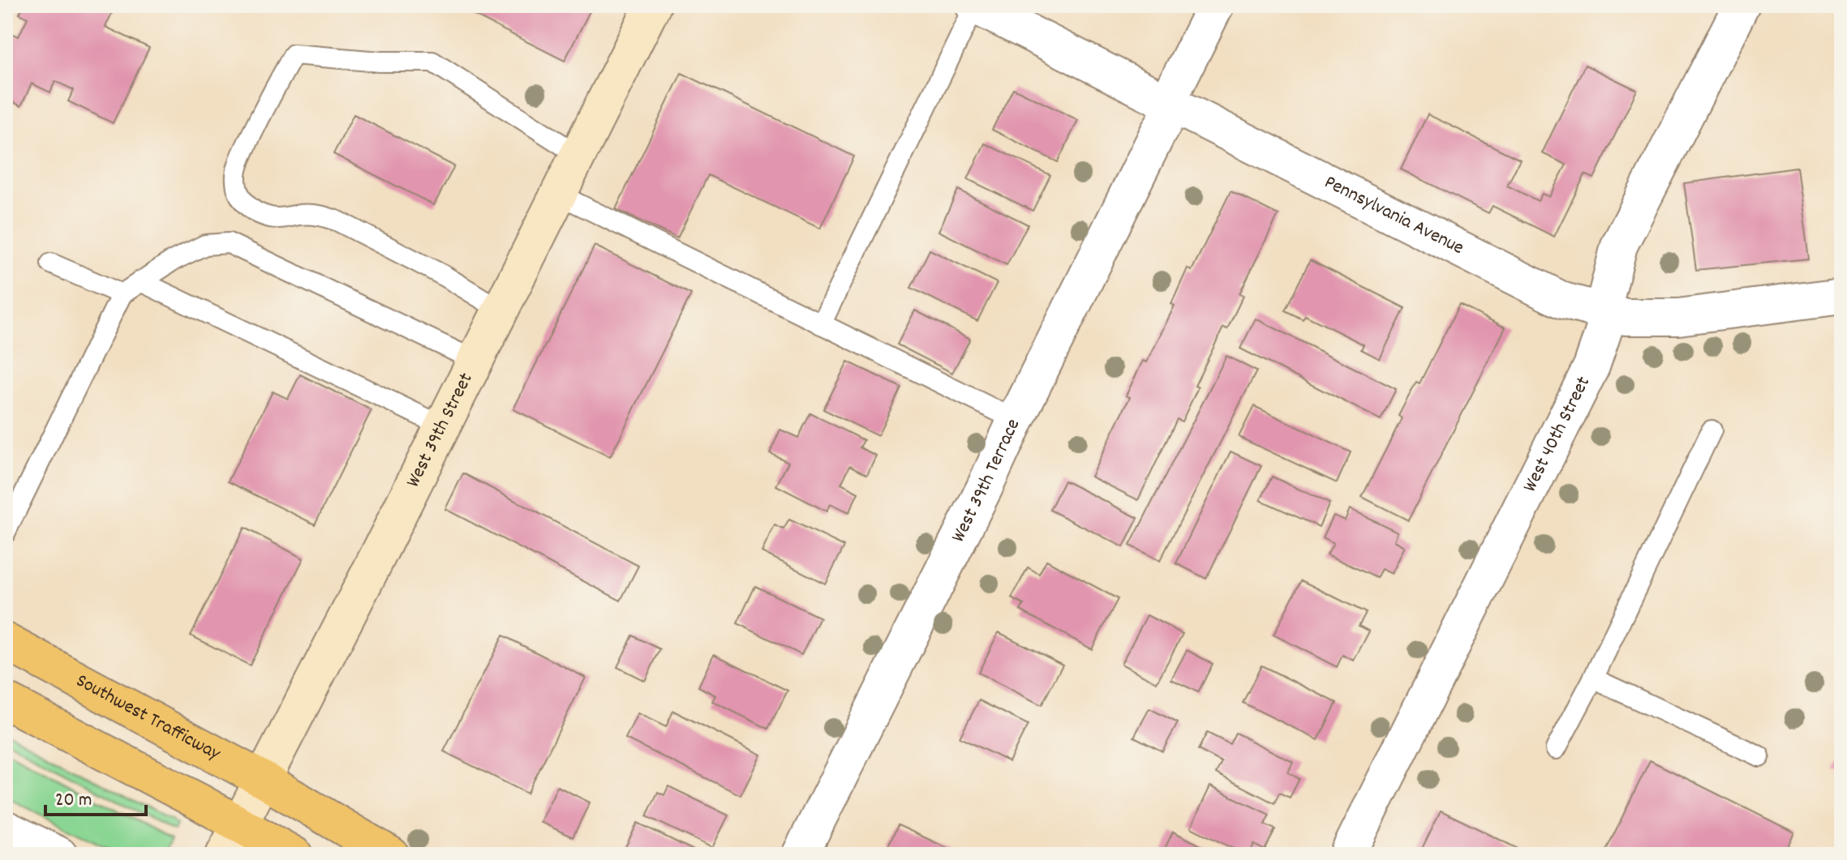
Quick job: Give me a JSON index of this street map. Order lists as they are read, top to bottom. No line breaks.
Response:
{"streets":{"main road":["West 39th Street","Southwest Trafficway"],"street":["Pennsylvania Avenue","West 40th Street","West 39th Terrace"]},"crossings":[["Pennsylvania Avenue","West 40th Street"],["Pennsylvania Avenue","West 39th Terrace"],["West 39th Street","Southwest Trafficway"]],"scale_bar":"20 m"}
